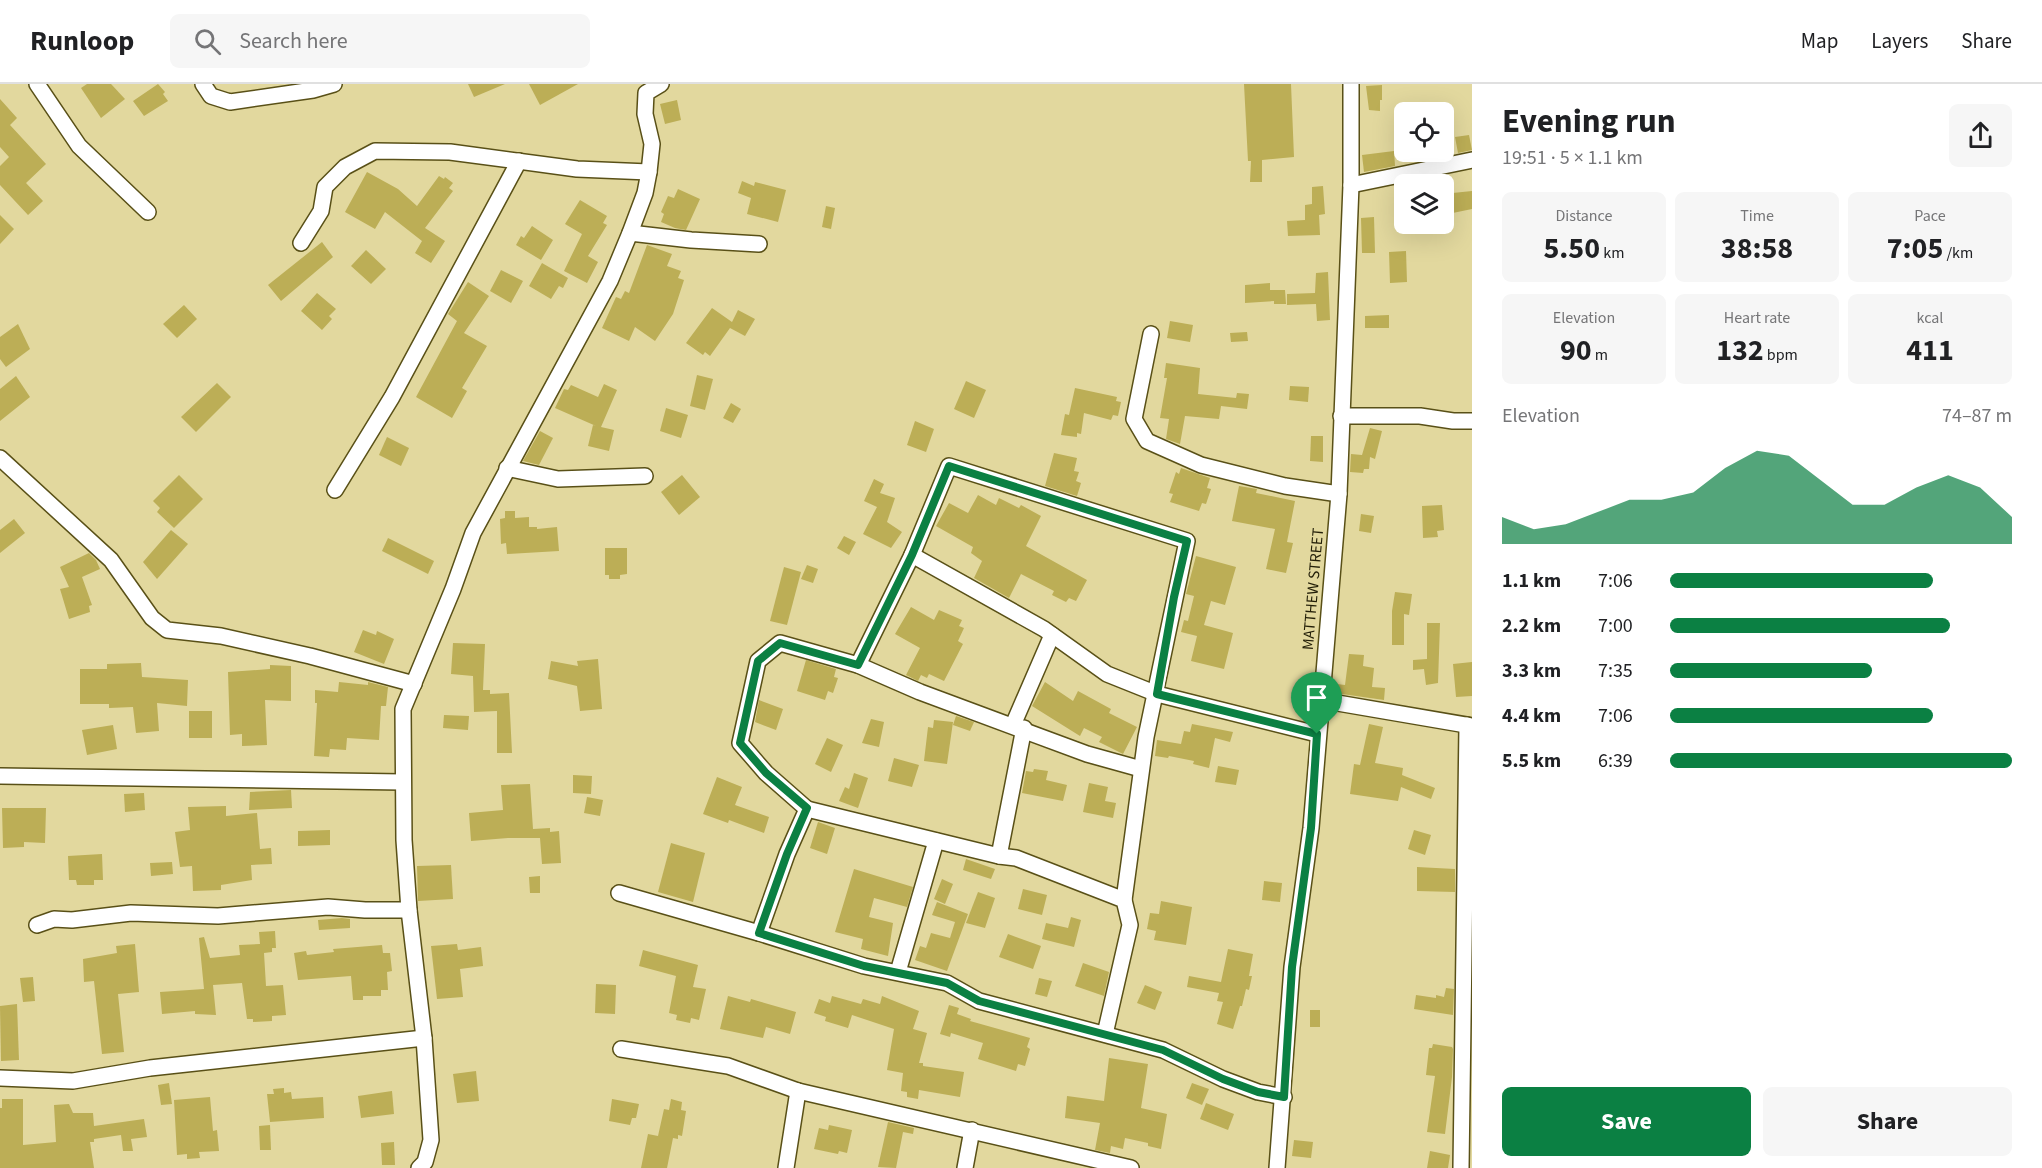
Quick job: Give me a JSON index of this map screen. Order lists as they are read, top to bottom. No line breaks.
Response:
{"streets":{"street":["MATTHEW STREET"]},"page":{"header":"Runloop","search":"Search here","nav":["Map","Layers","Share"],"heading":["Evening run","19:51 · 5 × 1.1 km"],"stats":[["Distance","5.50 km"],["Time","38:58"],["Pace","7:05 /km"],["Elevation","90 m"],["Heart rate","132 bpm"],["kcal","411"]],"chart":["Elevation","74–87 m"],"list":[{"name":"1.1 km","note":"7:06"},{"name":"2.2 km","note":"7:00"},{"name":"3.3 km","note":"7:35"},{"name":"4.4 km","note":"7:06"},{"name":"5.5 km","note":"6:39"}],"buttons":["Save","Share"]}}
